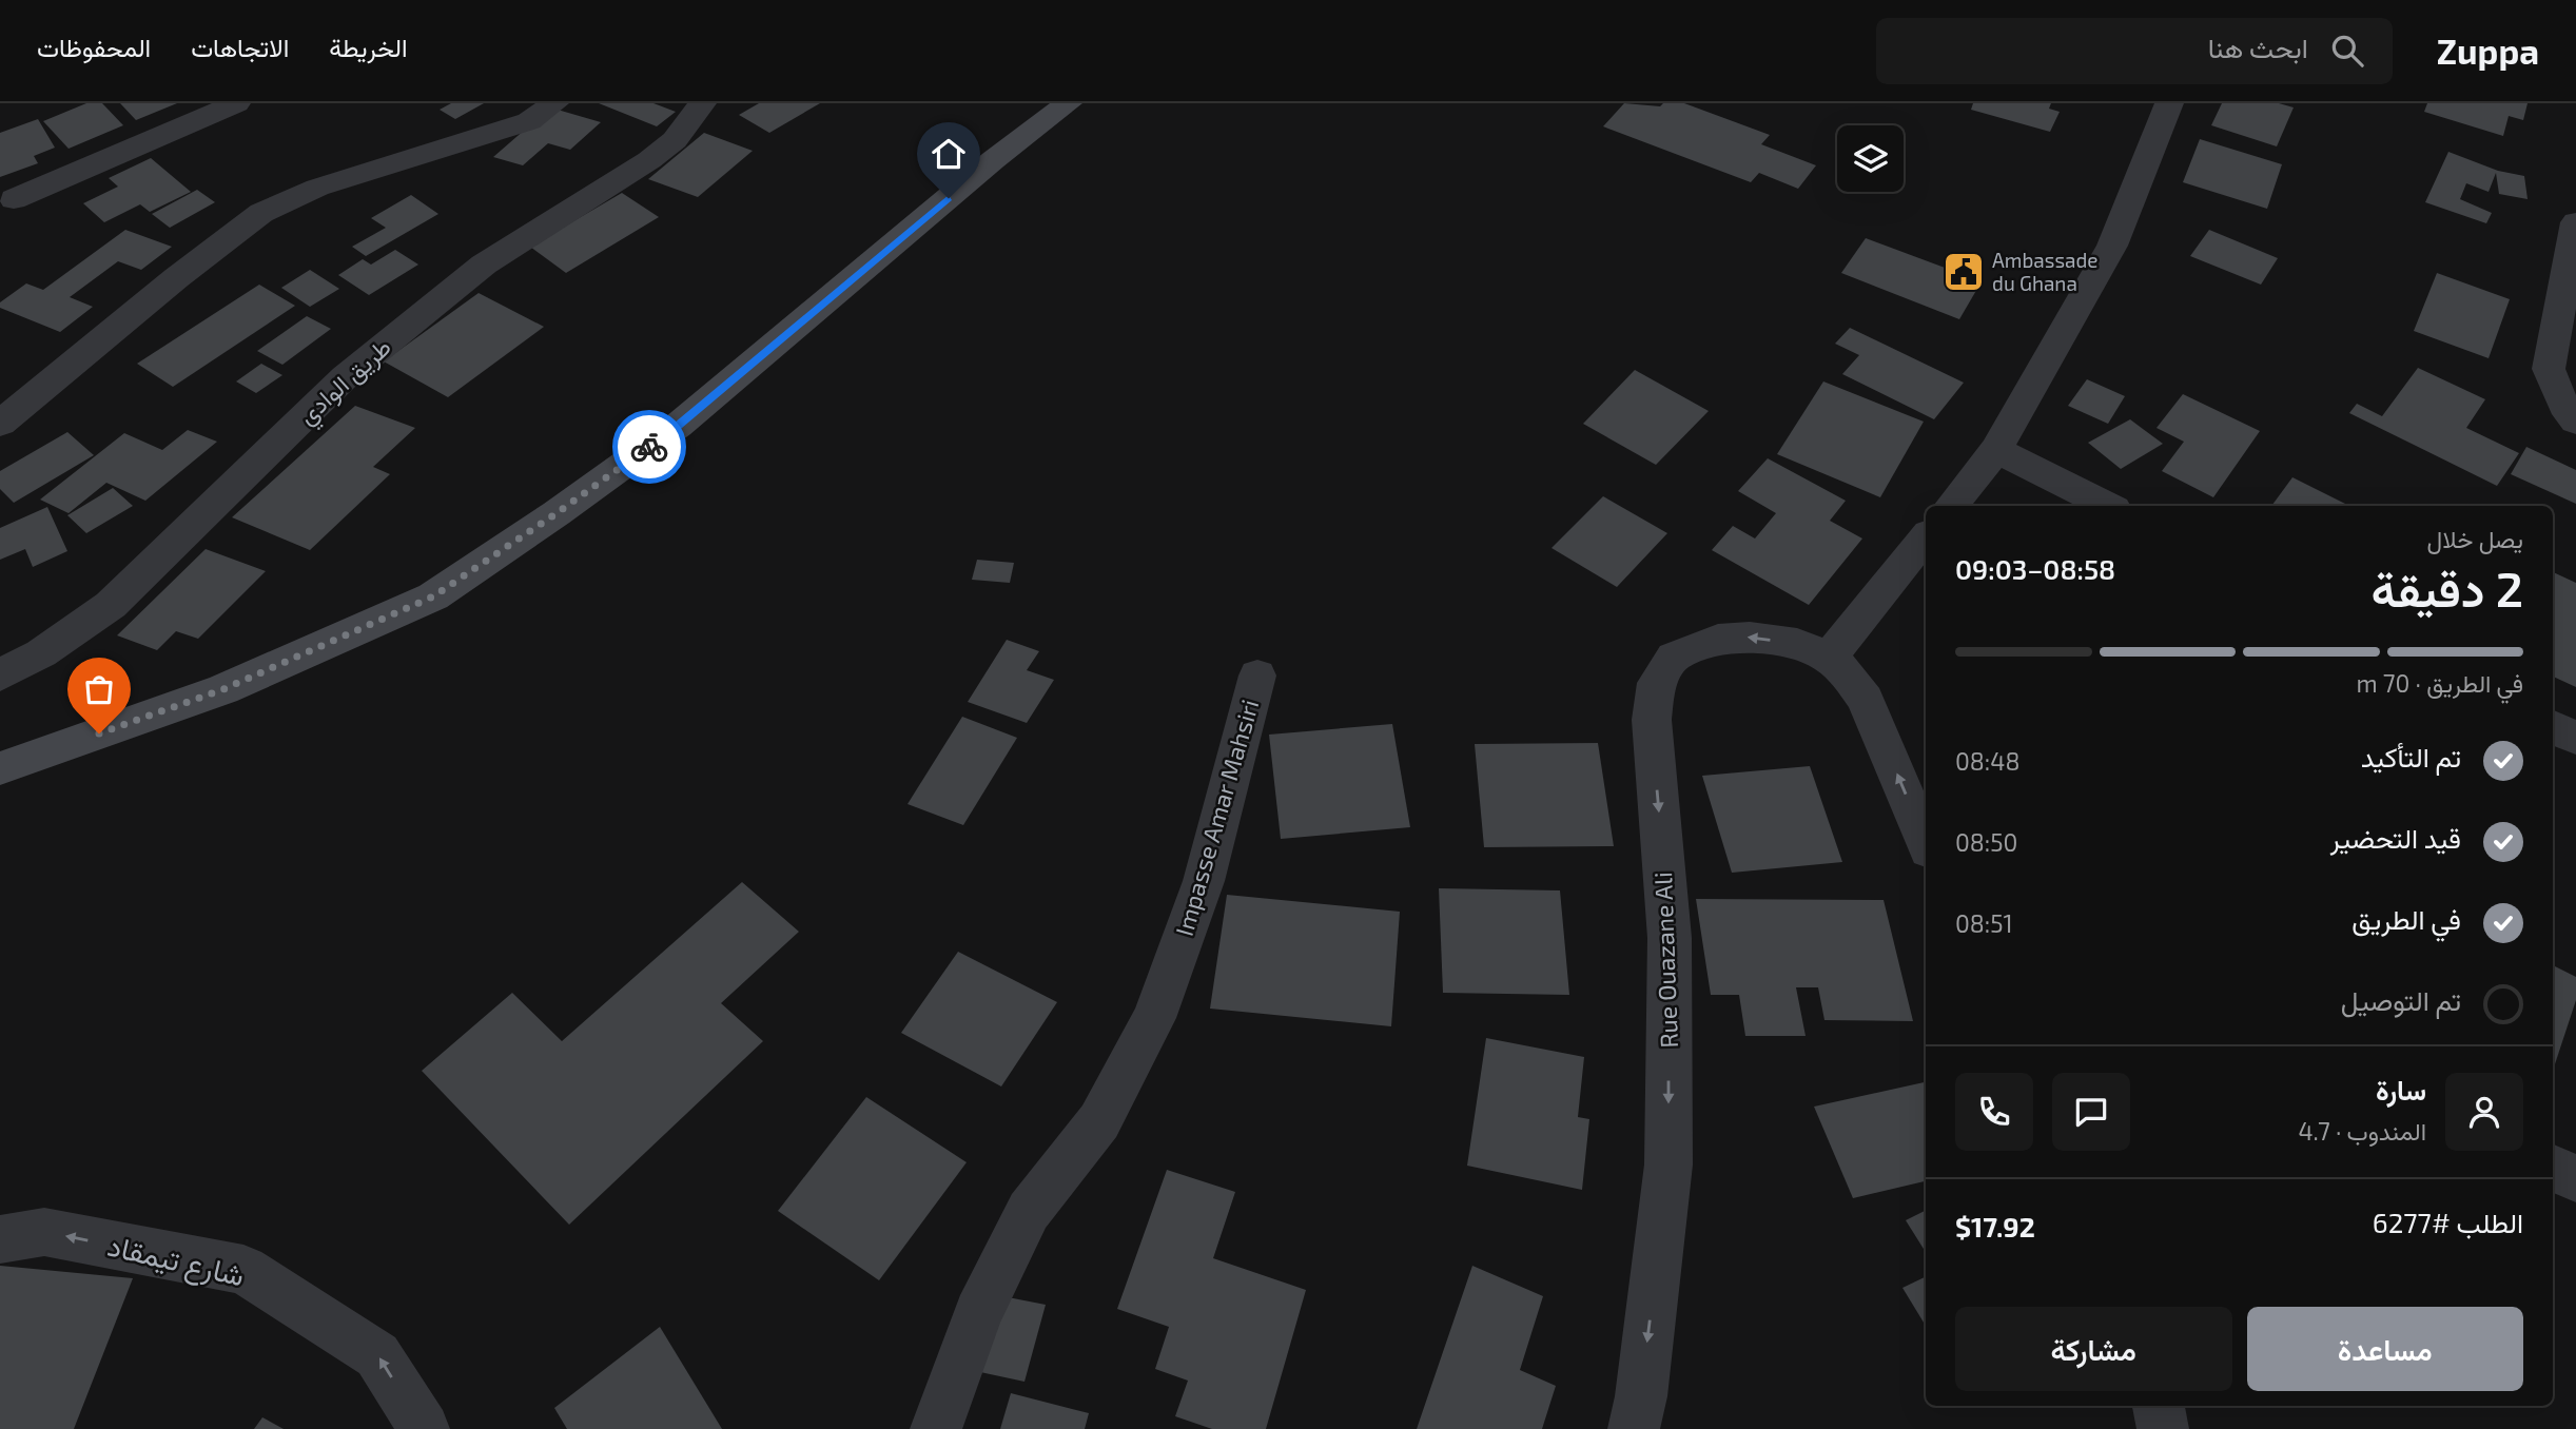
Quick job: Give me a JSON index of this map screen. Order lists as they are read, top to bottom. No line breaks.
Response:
{"streets":{"street":["طريق الوادي","Impasse Amar Mahsiri","Rue Ouazane Ali","شارع تيمقاد"]},"one_way":["Rue Ouazane Ali","شارع تيمقاد"],"places":{"public building":["Ambassade du Ghana"]},"page":{"header":"Zuppa","search":"ابحث هنا","nav":["الخريطة","الاتجاهات","المحفوظات"],"heading":["2 دقيقة","يصل خلال","08:58–09:03"],"panel":["سارة","المندوب · 4.7","الطلب #6277","$17.92"],"bar":"في الطريق · 70 m","list":[["تم التأكيد","08:48"],["قيد التحضير","08:50"],["في الطريق","08:51"],"تم التوصيل"],"buttons":["مساعدة","مشاركة"]}}
